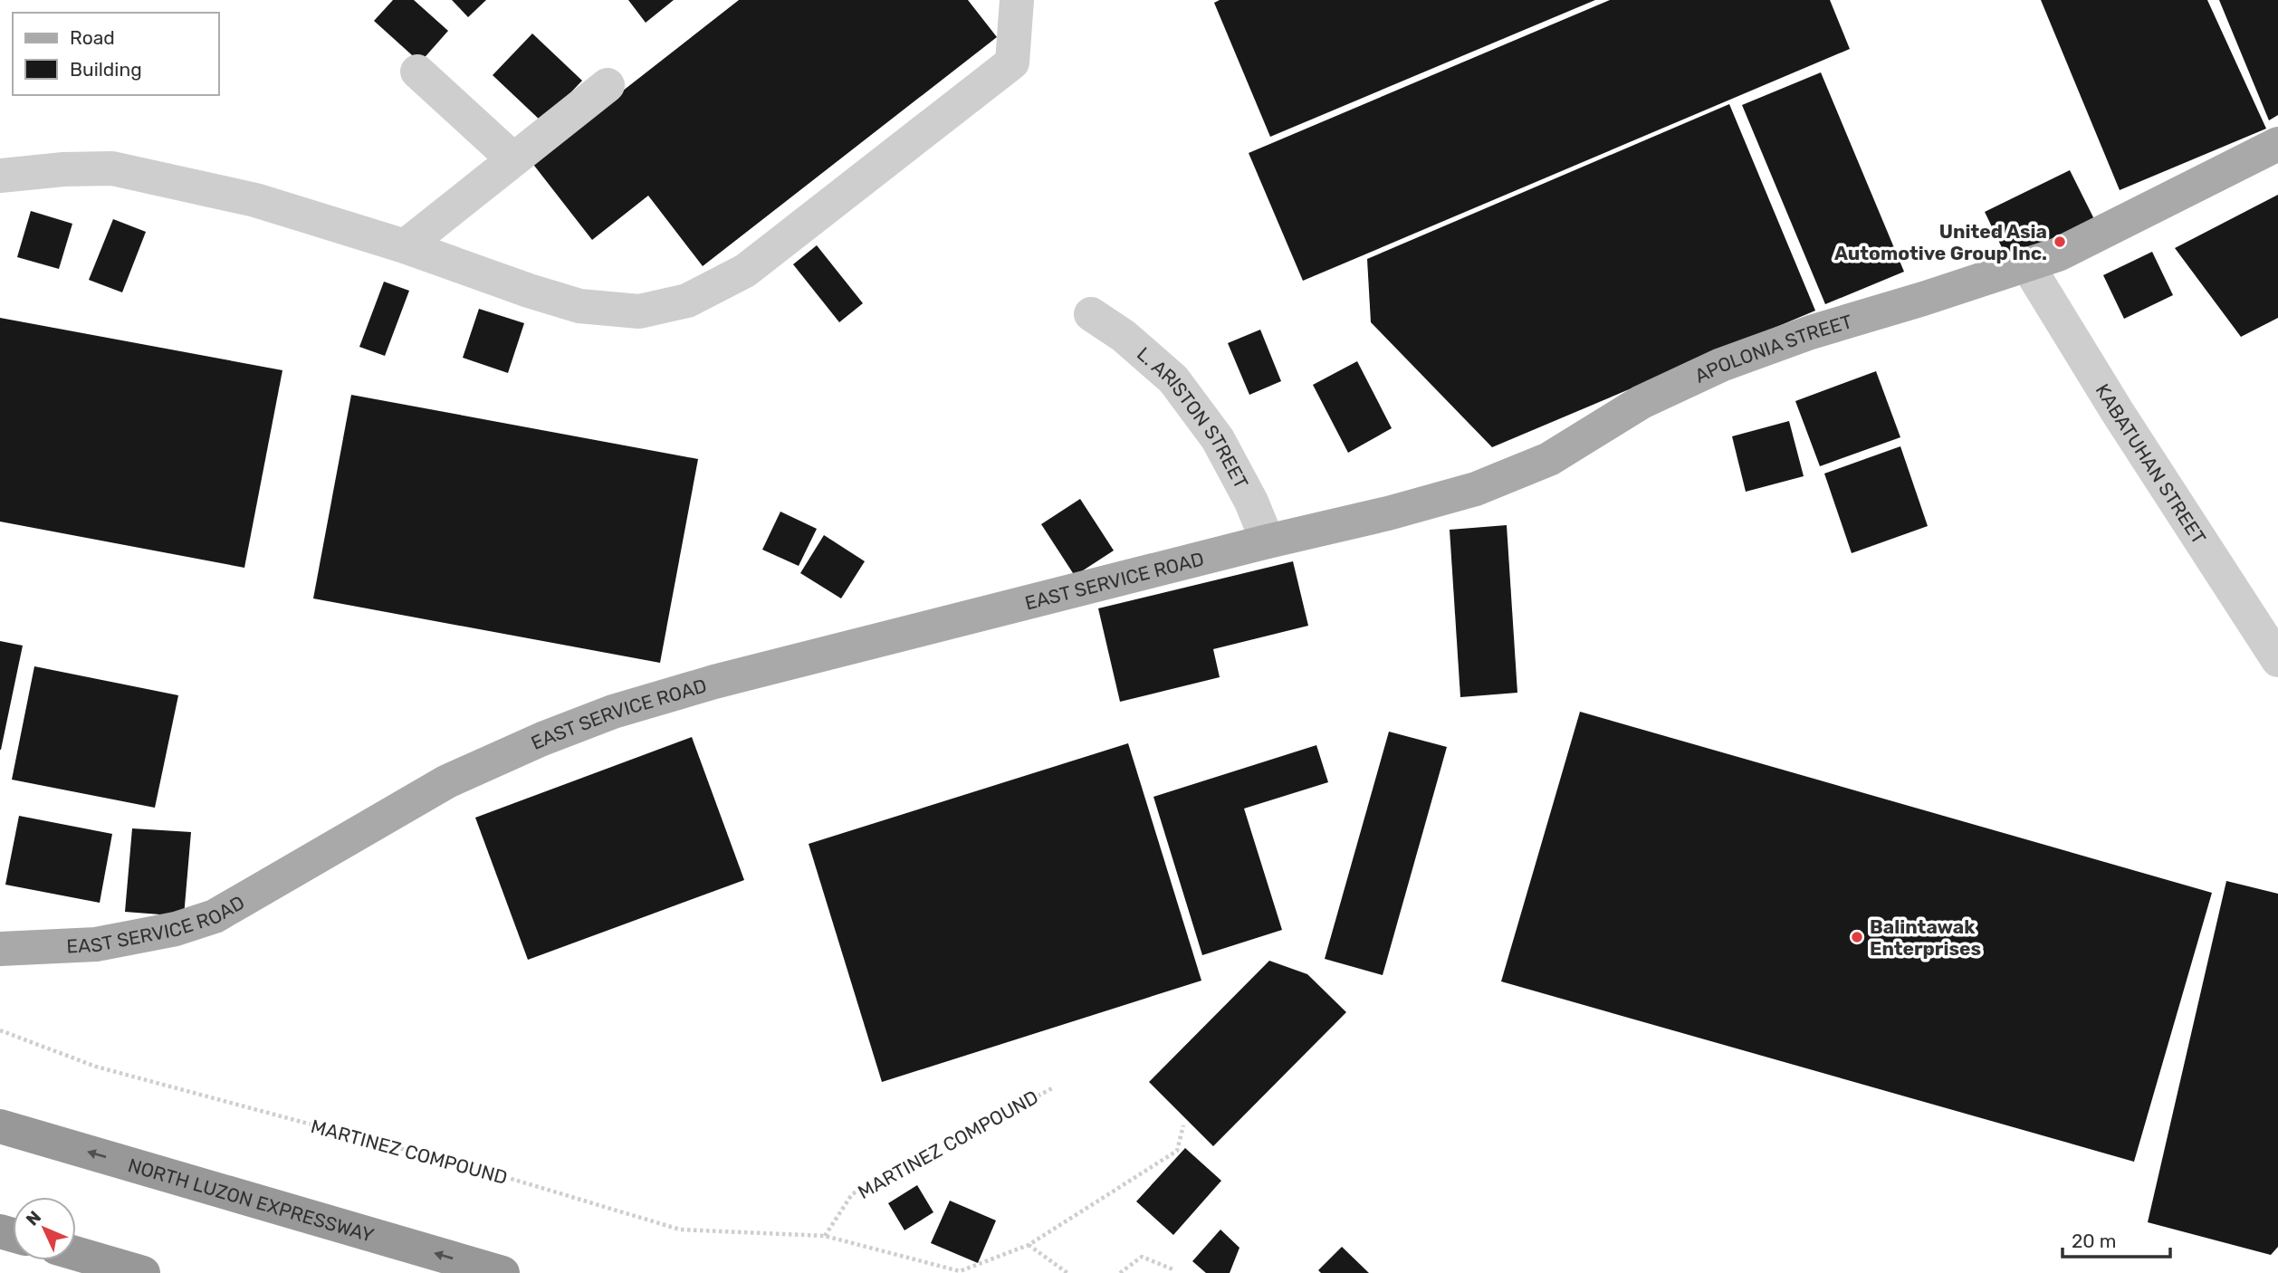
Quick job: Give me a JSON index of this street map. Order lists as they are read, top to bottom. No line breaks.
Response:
{"streets":{"highway":["NORTH LUZON EXPRESSWAY"],"main road":["APOLONIA STREET","EAST SERVICE ROAD"],"street":["L. ARISTON STREET","KABATUHAN STREET"],"path":["MARTINEZ COMPOUND"]},"crossings":[["APOLONIA STREET","L. ARISTON STREET"],["APOLONIA STREET","KABATUHAN STREET"],["APOLONIA STREET","EAST SERVICE ROAD"],["L. ARISTON STREET","EAST SERVICE ROAD"]],"one_way":["NORTH LUZON EXPRESSWAY"],"places":["United Asia Automotive Group Inc.","Balintawak Enterprises"],"legend":["Road","Building"],"scale_bar":"20 m","north":"top left"}
